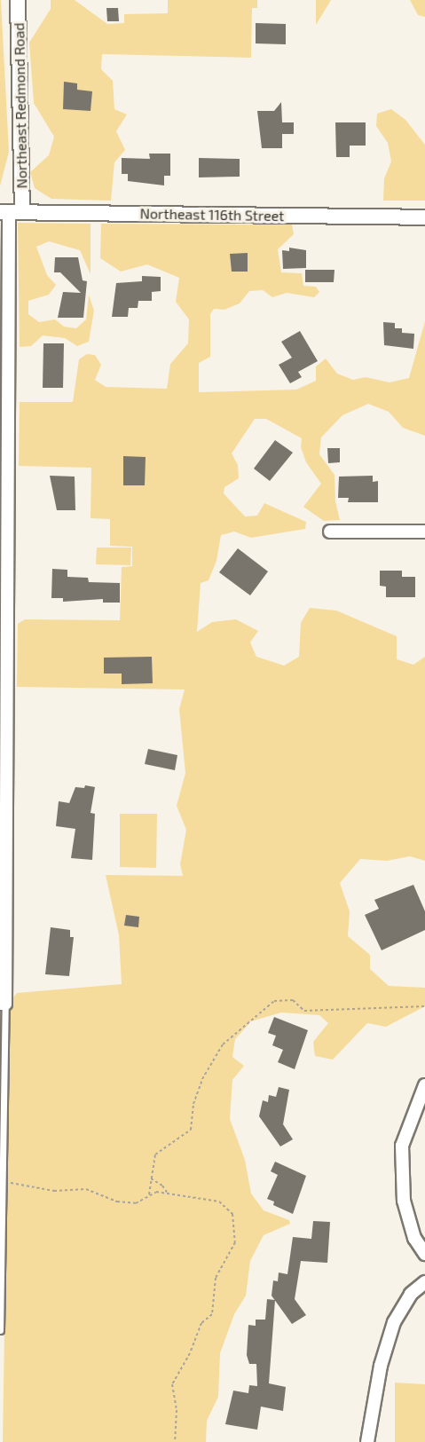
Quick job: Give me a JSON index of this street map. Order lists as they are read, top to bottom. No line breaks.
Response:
{"streets":{"street":["Northeast Redmond Road","Northeast 116th Street"]},"crossings":[["Northeast Redmond Road","Northeast 116th Street"]]}
